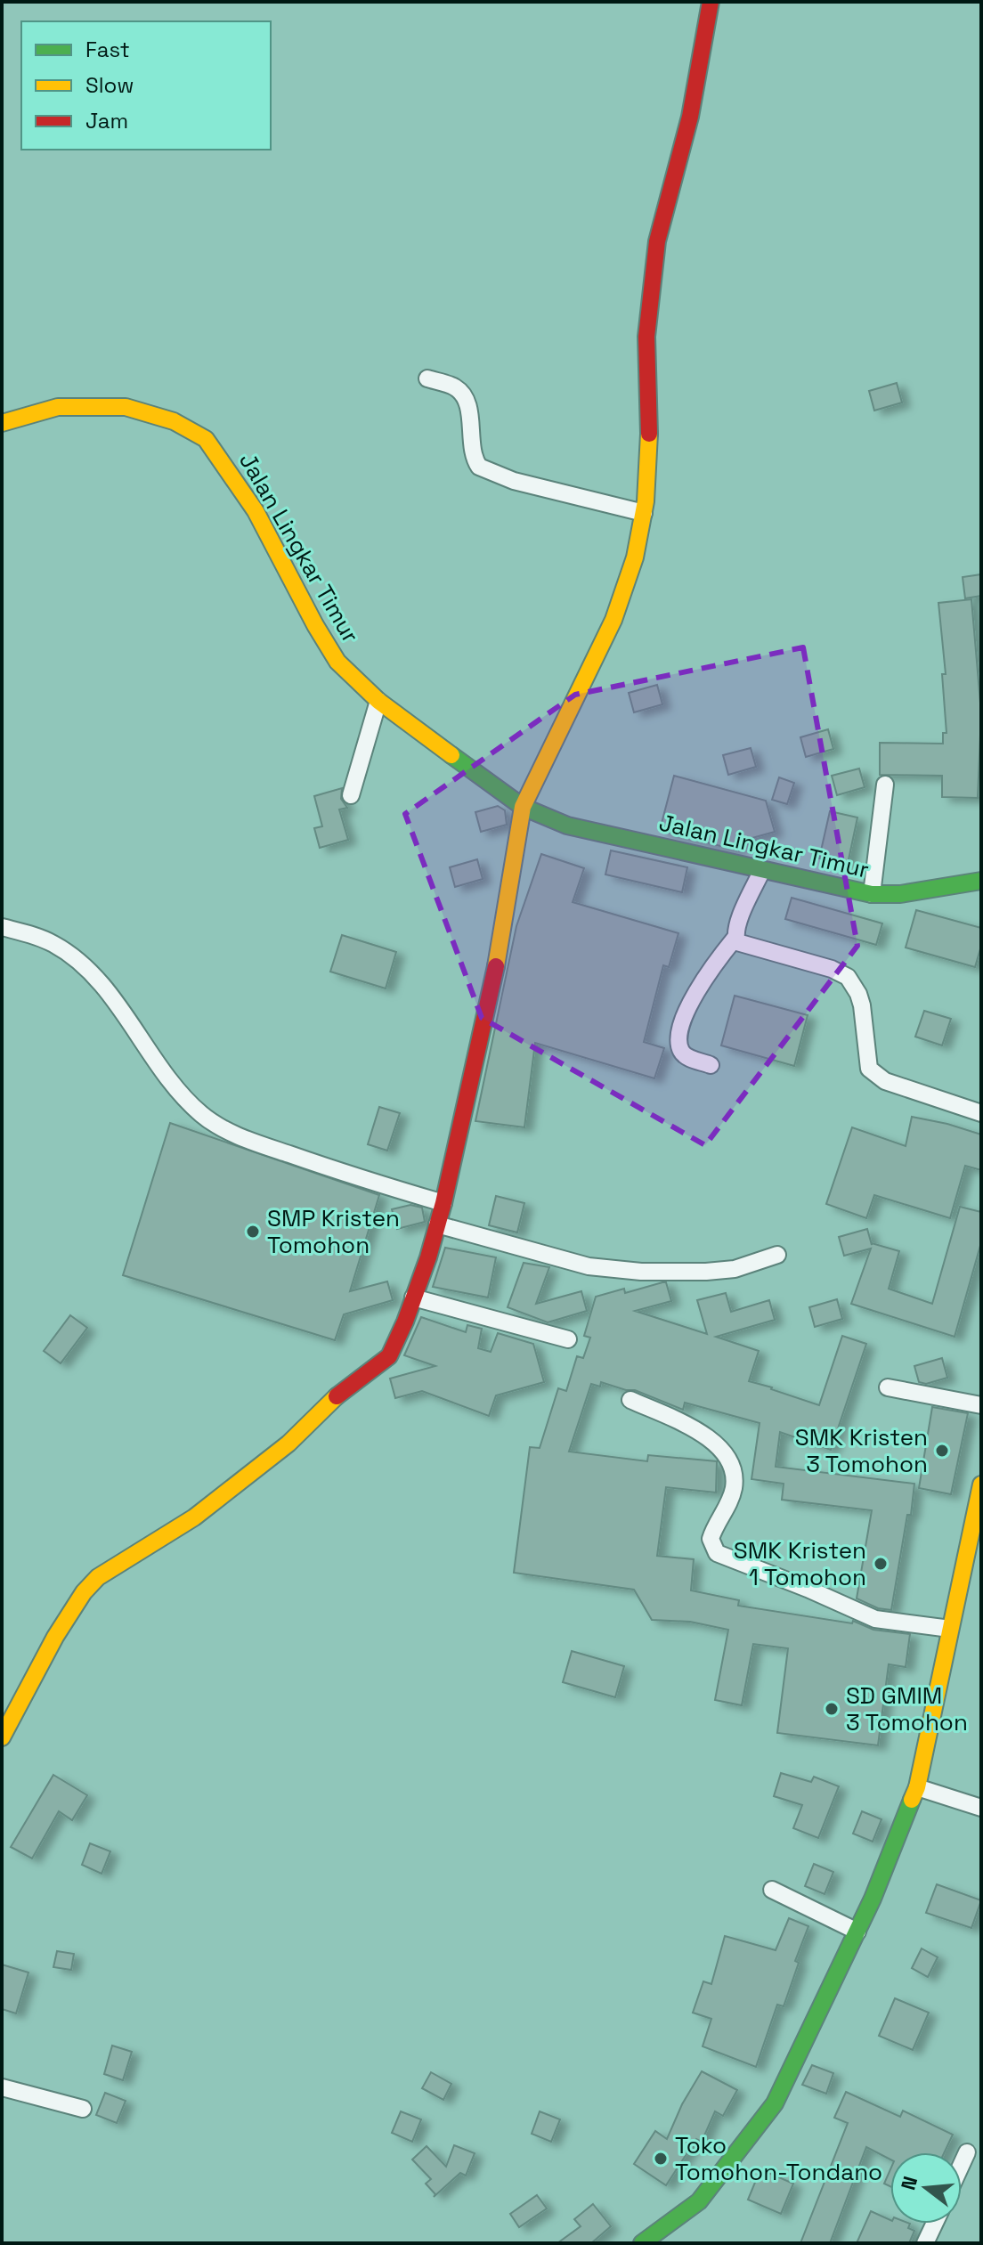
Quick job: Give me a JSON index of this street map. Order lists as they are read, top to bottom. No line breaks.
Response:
{"streets":{"main road":["Jalan Lingkar Timur"]},"places":["SMP Kristen Tomohon","SMK Kristen 3 Tomohon","SMK Kristen 1 Tomohon","SD GMIM 3 Tomohon","Toko Tomohon-Tondano"],"legend":["Fast","Slow","Jam"],"north":"left"}
